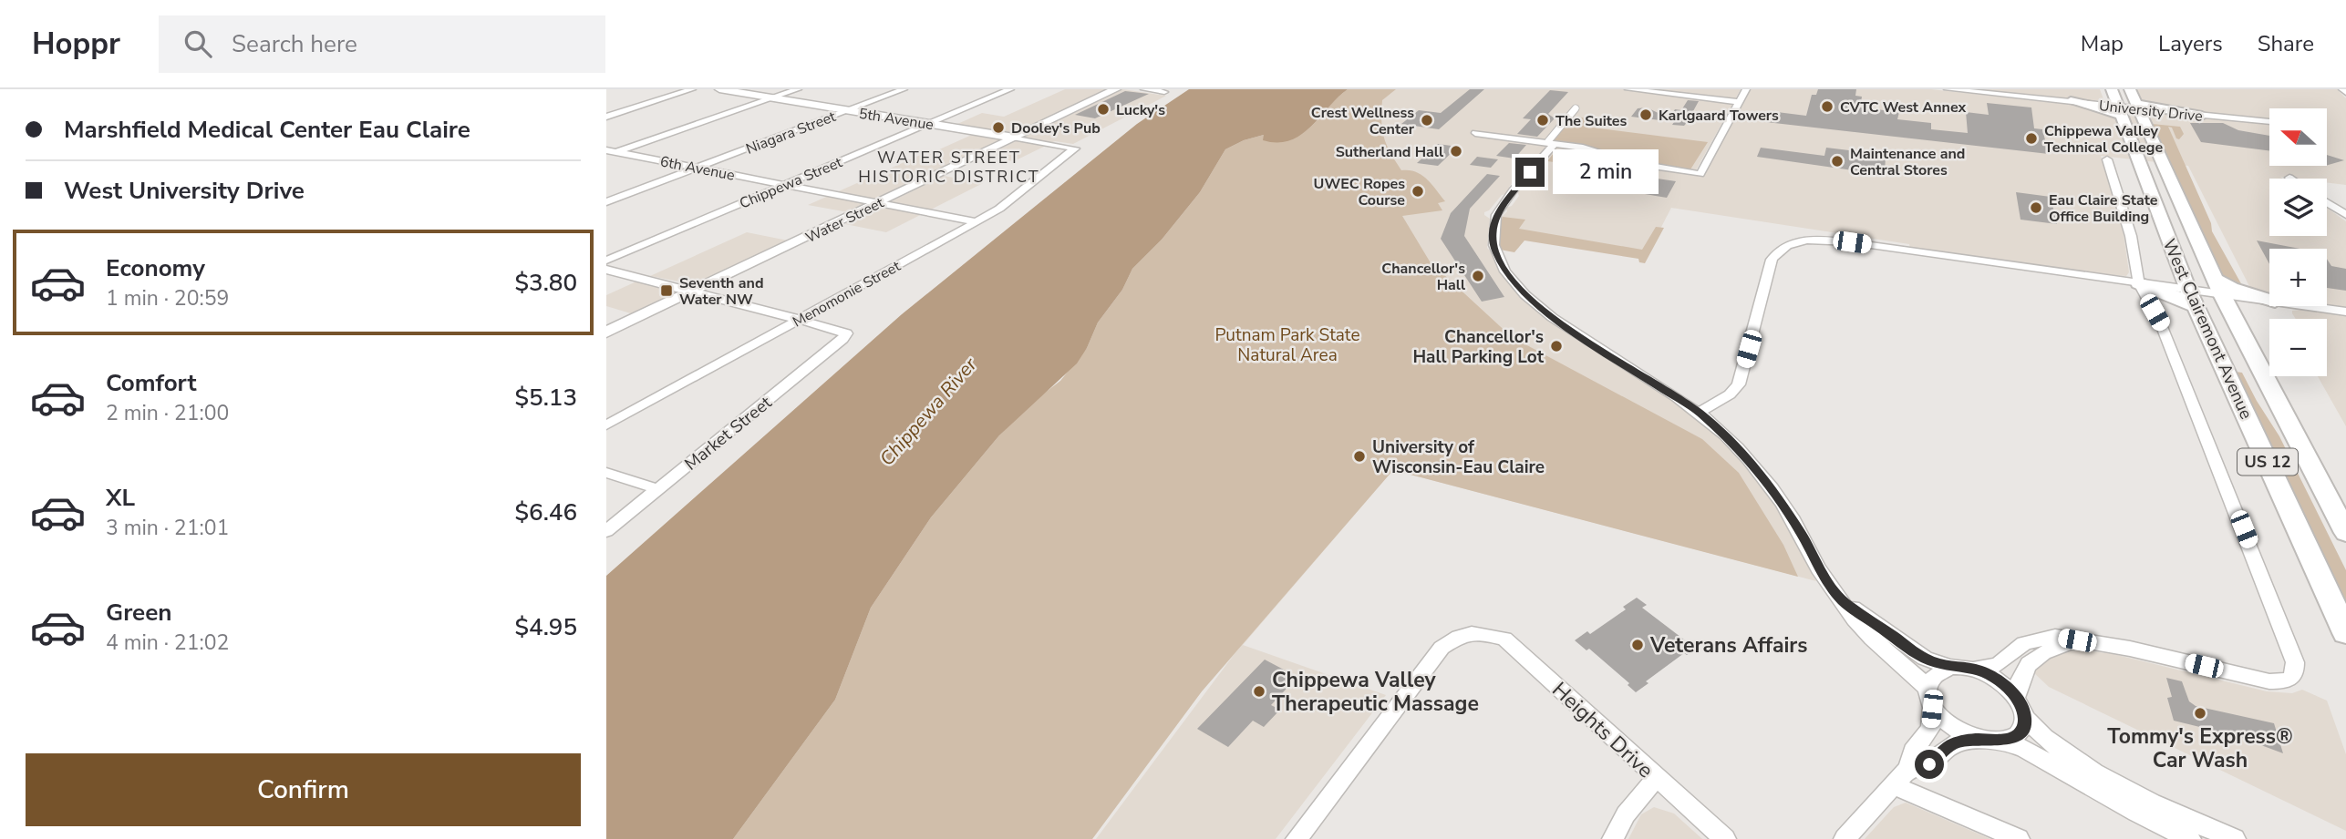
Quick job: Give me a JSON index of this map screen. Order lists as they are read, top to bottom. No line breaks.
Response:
{"streets":{"main road":["5th Avenue","Water Street","West Clairemont Avenue","US 12"],"street":["University Drive","Niagara Street","6th Avenue","Chippewa Street","Menomonie Street","Market Street","Heights Drive"]},"crossings":[["University Drive","West Clairemont Avenue"],["5th Avenue","Niagara Street"],["5th Avenue","Chippewa Street"],["5th Avenue","Water Street"],["5th Avenue","Menomonie Street"],["Niagara Street","6th Avenue"],["6th Avenue","Chippewa Street"],["6th Avenue","Water Street"],["6th Avenue","Menomonie Street"]],"districts":["WATER STREET HISTORIC DISTRICT"],"water":["Chippewa River"],"parks":["Putnam Park State Natural Area"],"places":{"other":["CVTC West Annex","Lucky's","Karlgaard Towers","Crest Wellness Center","The Suites","Dooley's Pub","Chippewa Valley Technical College","Sutherland Hall","Maintenance and Central Stores","UWEC Ropes Course","Eau Claire State Office Building","Chancellor's Hall","Chancellor's Hall Parking Lot","University of Wisconsin-Eau Claire","Veterans Affairs","Chippewa Valley Therapeutic Massage","Tommy's Express® Car Wash"],"transit":["Seventh and Water NW"]},"north":"left","page":{"header":"Hoppr","search":"Search here","nav":["Map","Layers","Share"],"banner":["Marshfield Medical Center Eau Claire","West University Drive"],"map_buttons":["+","−"],"bubble":"2 min","list":[{"name":"Economy","note":"1 min · 20:59","value":"$3.80"},{"name":"Comfort","note":"2 min · 21:00","value":"$5.13"},{"name":"XL","note":"3 min · 21:01","value":"$6.46"},{"name":"Green","note":"4 min · 21:02","value":"$4.95"}],"buttons":"Confirm"}}
